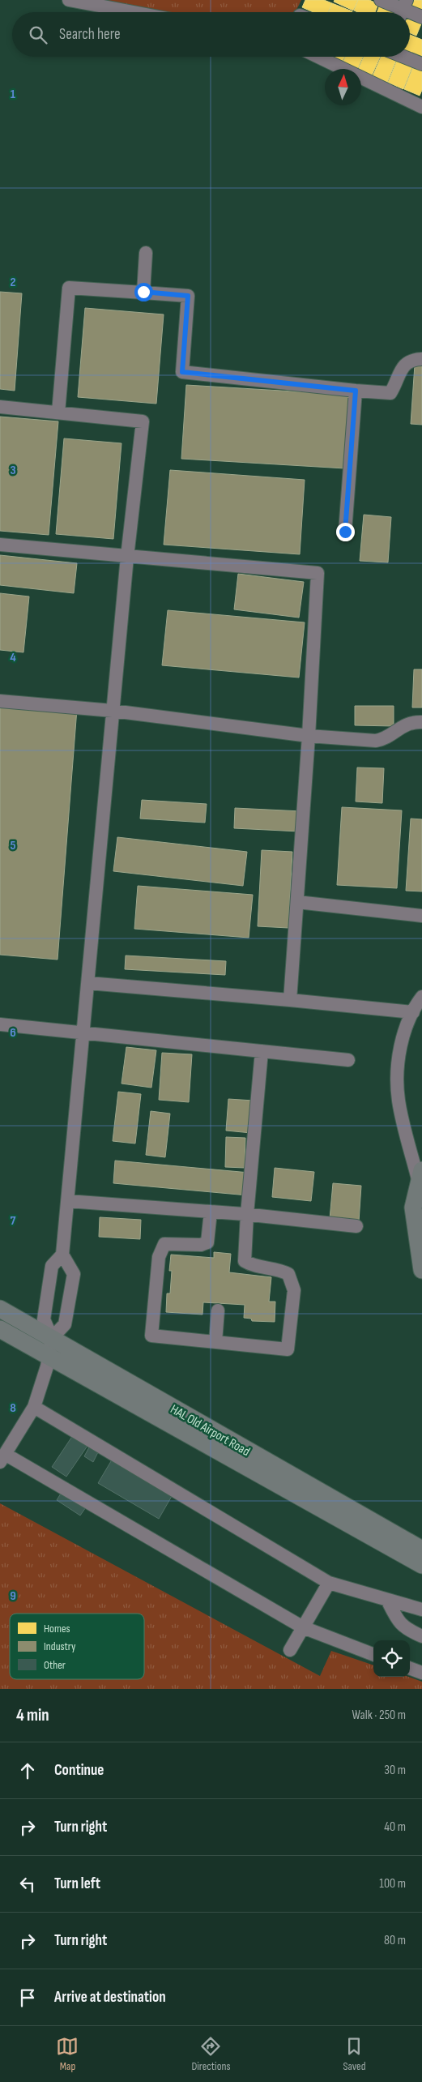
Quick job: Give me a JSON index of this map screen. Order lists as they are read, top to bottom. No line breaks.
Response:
{"streets":{"main road":["HAL Old Airport Road"]},"legend":["Homes","Industry","Other"],"north":"top","page":{"search":"Search here","heading":["4 min","Walk · 250 m"],"list":[["Continue","30 m"],["Turn right","40 m"],["Turn left","100 m"],["Turn right","80 m"],"Arrive at destination"],"nav":["Map","Directions","Saved"]},"grid":{"rows":["1","2","3","4","5","6","7","8","9"]}}
